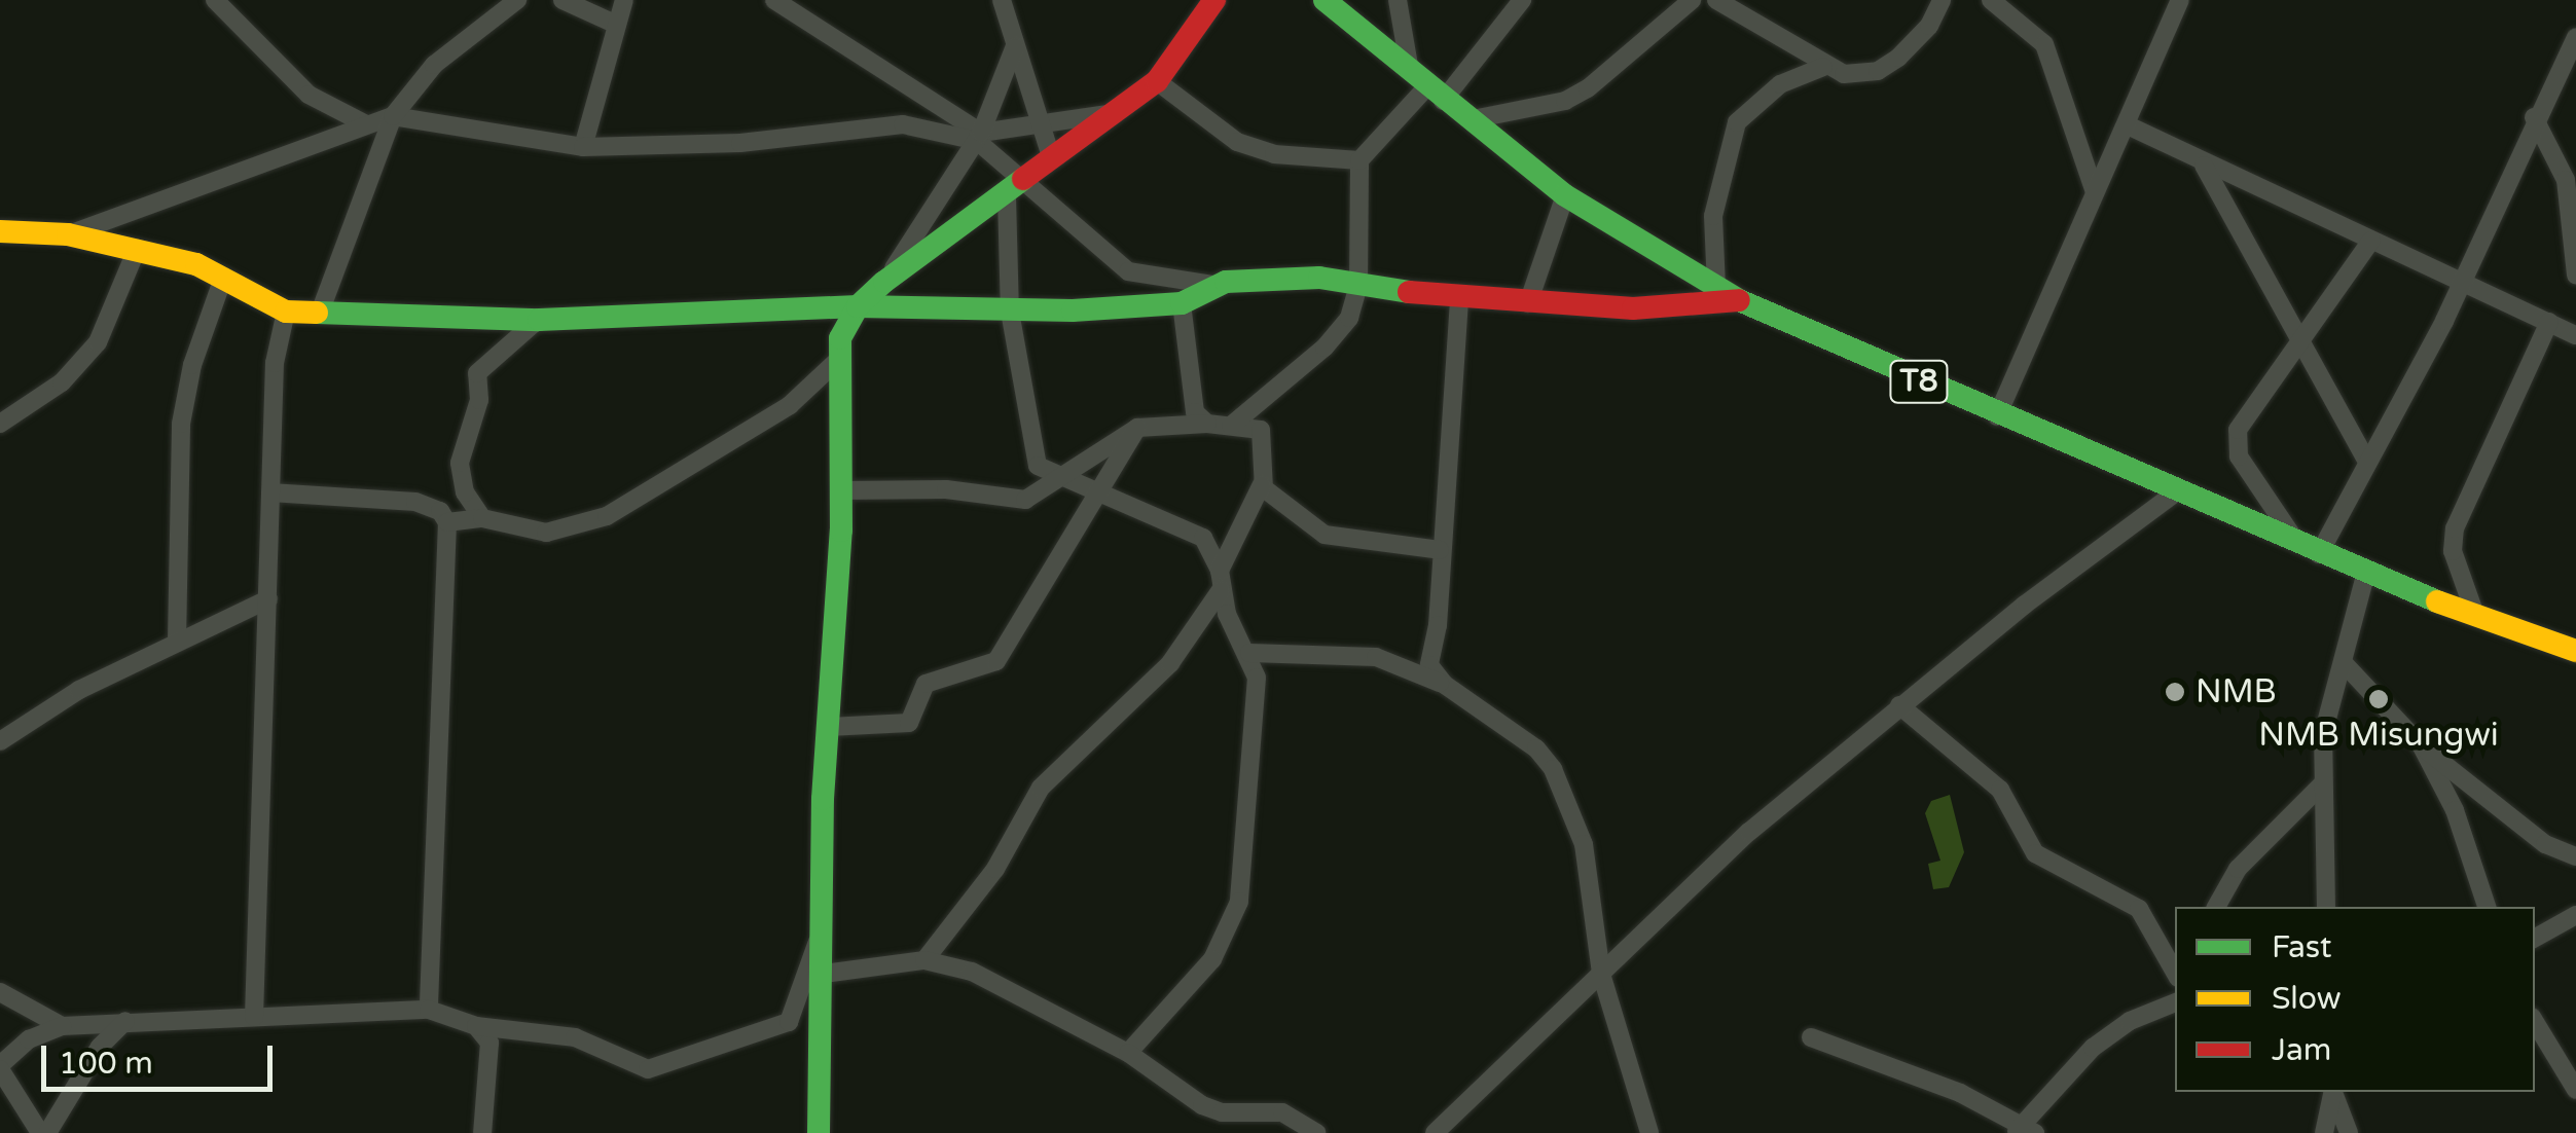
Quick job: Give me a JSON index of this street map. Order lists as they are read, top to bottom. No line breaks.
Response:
{"streets":{"main road":["T8"]},"places":["NMB","NMB Misungwi"],"legend":["Fast","Slow","Jam"],"scale_bar":"100 m"}
